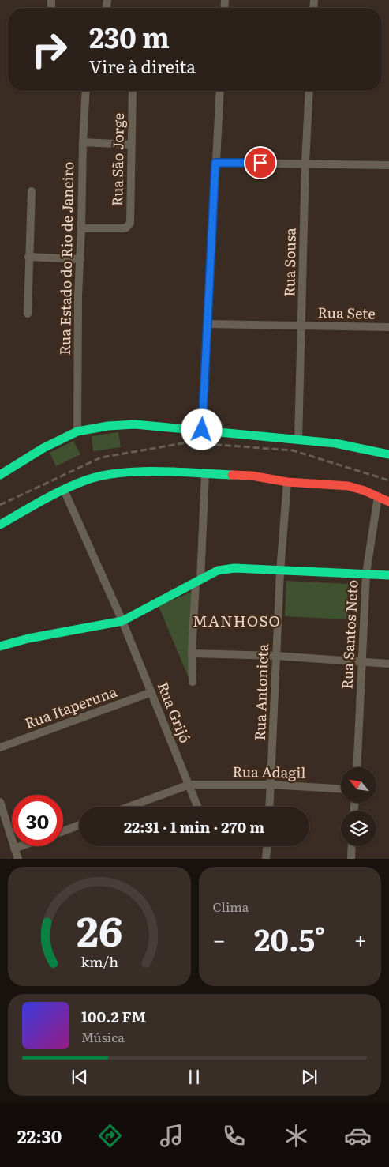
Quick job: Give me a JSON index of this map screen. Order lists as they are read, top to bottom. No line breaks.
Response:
{"streets":{"street":["Rua São Jorge","Rua Estado do Rio de Janeiro","Rua Sousa","Rua Sete","Rua Santos Neto","Rua Antonieta","Rua Itaperuna","Rua Grijó","Rua Adagil"]},"crossings":[["Rua São Jorge","Rua Estado do Rio de Janeiro"],["Rua Sousa","Rua Sete"],["Rua Antonieta","Rua Adagil"],["Rua Itaperuna","Rua Grijó"],["Rua Grijó","Rua Adagil"]],"districts":["MANHOSO"],"north":"top left","page":{"turn":["230 m","Vire à direita"],"limit":"30","trip":"22:31 · 1 min · 270 m","tile":"Clima","heat":["−","20.5°","+"],"song":["100.2 FM","Música"],"tabs":"22:30","gauge":["26","km/h"]}}
